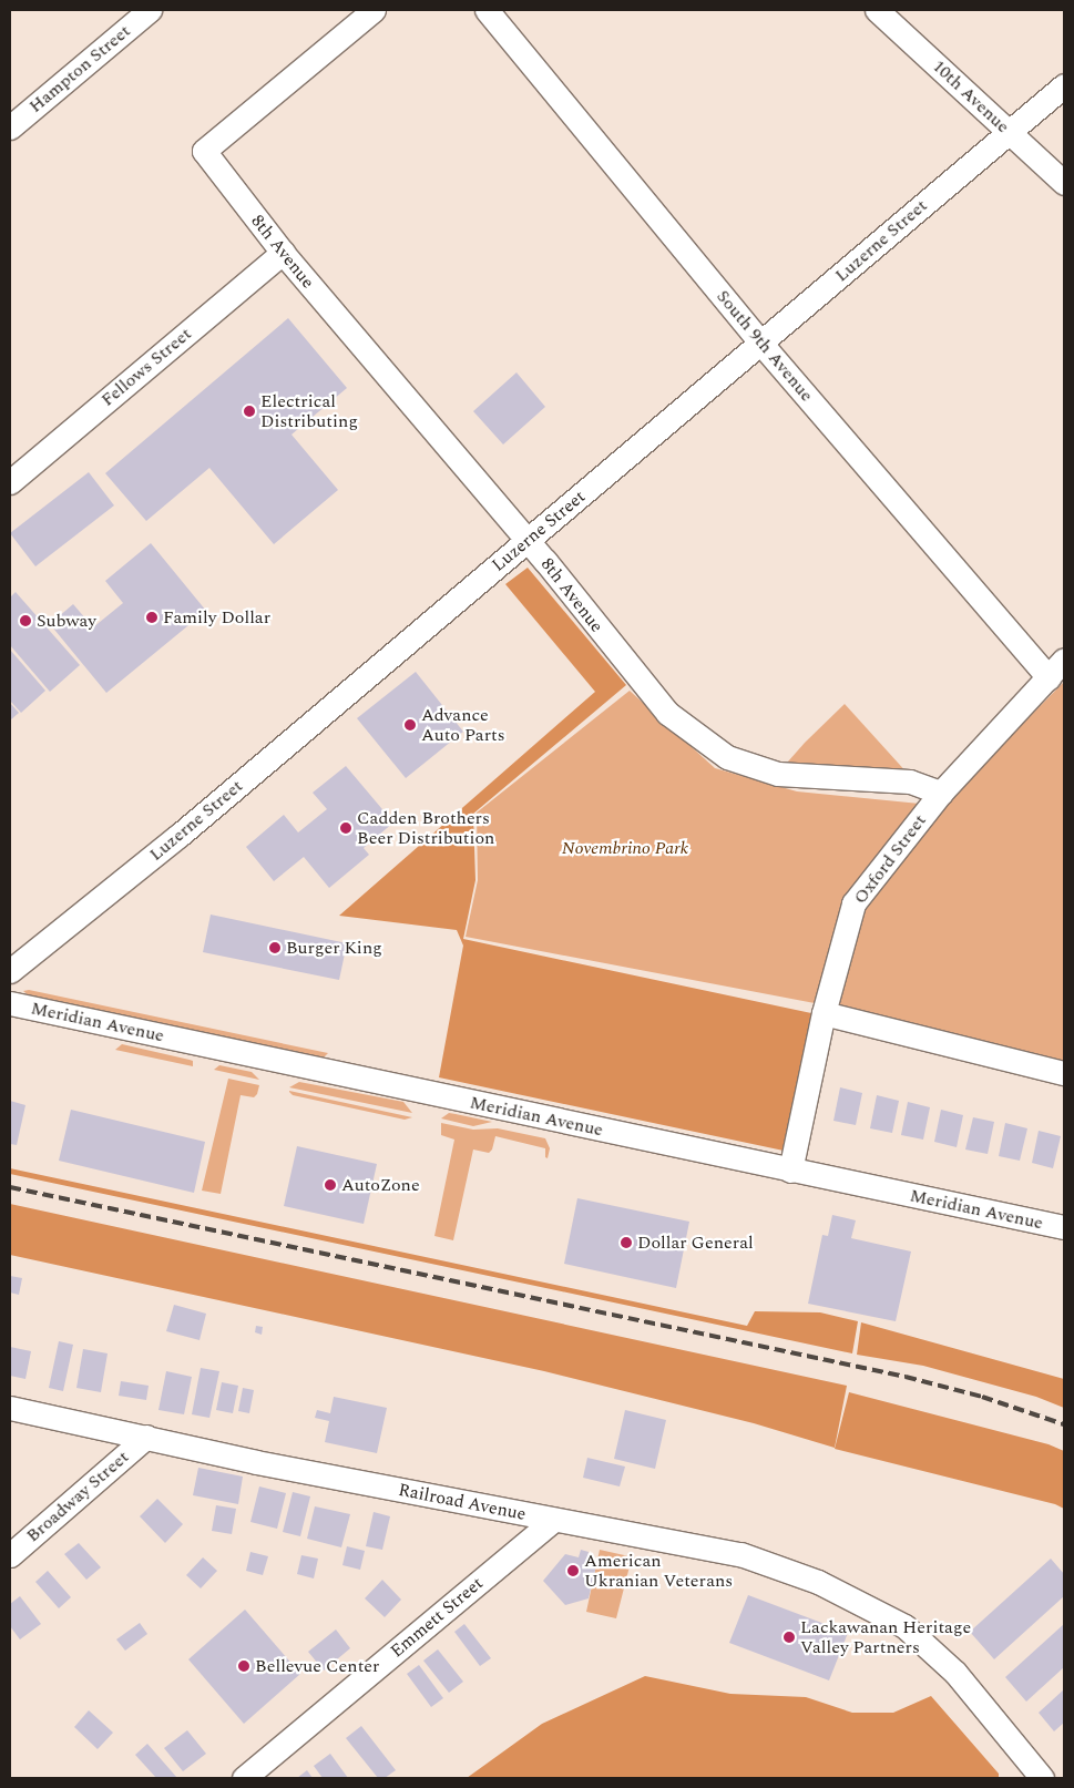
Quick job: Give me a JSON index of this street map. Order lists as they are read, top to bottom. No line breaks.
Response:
{"streets":{"street":["Hampton Street","10th Avenue","Luzerne Street","8th Avenue","South 9th Avenue","Fellows Street","Oxford Street","Meridian Avenue","Broadway Street","Railroad Avenue","Emmett Street"]},"crossings":[["10th Avenue","Luzerne Street"],["Luzerne Street","8th Avenue"],["Luzerne Street","South 9th Avenue"],["8th Avenue","Fellows Street"],["8th Avenue","Oxford Street"],["South 9th Avenue","Oxford Street"],["Oxford Street","Meridian Avenue"],["Broadway Street","Railroad Avenue"],["Railroad Avenue","Emmett Street"]],"parks":["Novembrino Park"],"places":["Electrical Distributing","Family Dollar","Subway","Advance Auto Parts","Cadden Brothers Beer Distribution","Burger King","AutoZone","Dollar General","American Ukranian Veterans","Lackawanan Heritage Valley Partners","Bellevue Center"]}
